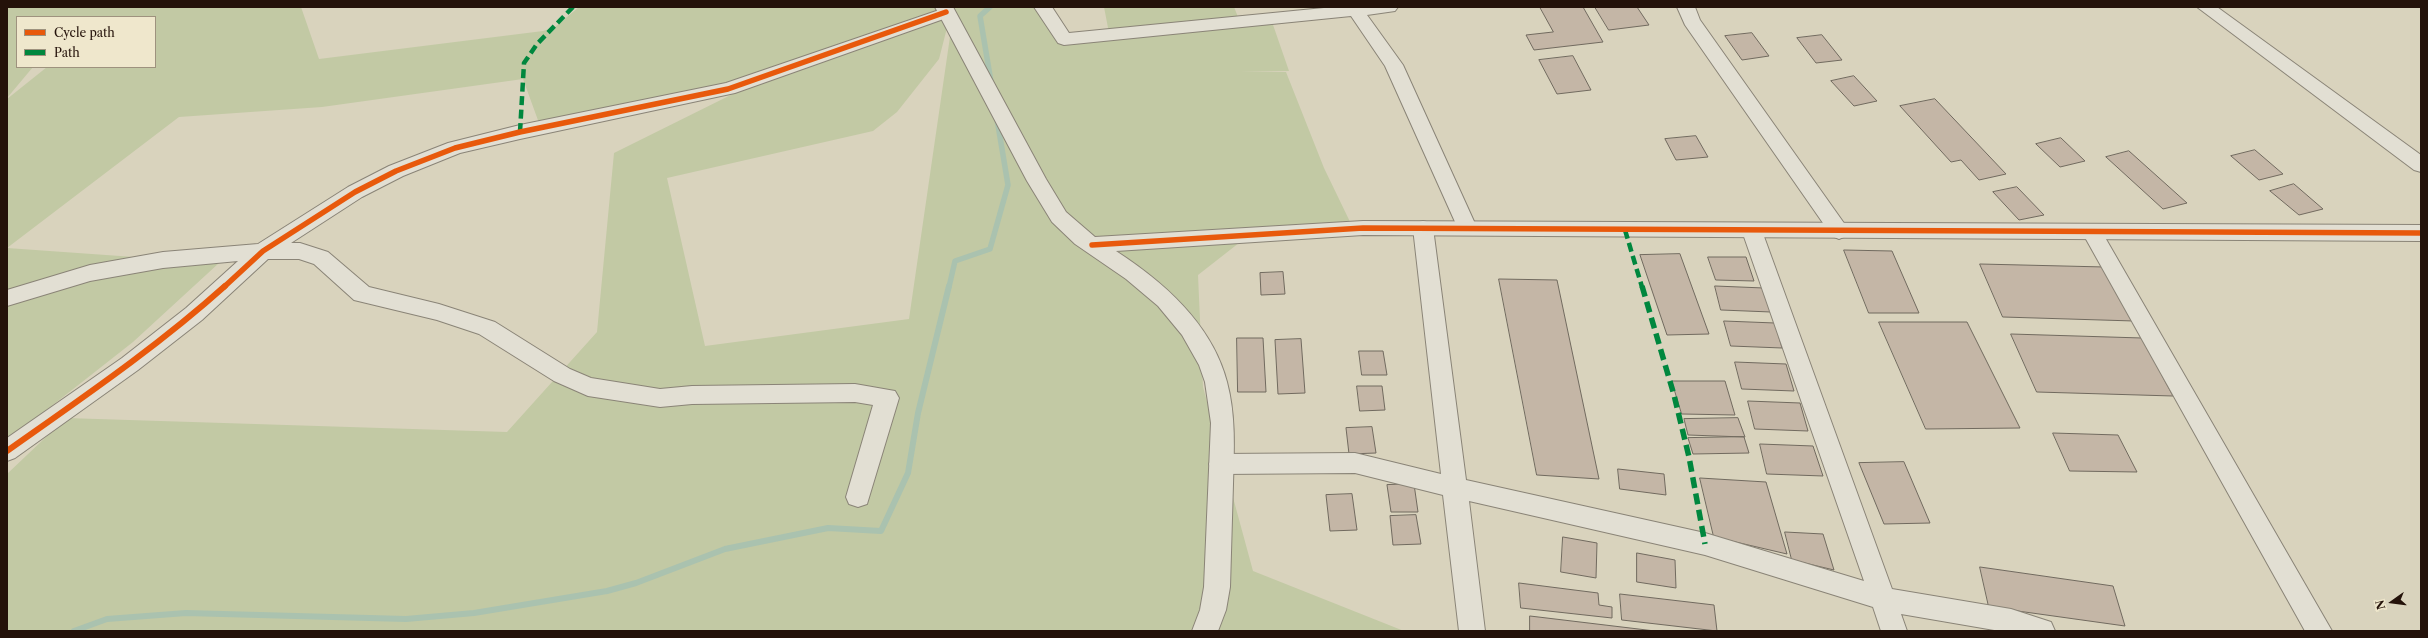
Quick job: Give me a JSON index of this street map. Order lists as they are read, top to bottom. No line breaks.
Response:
{"legend":["Cycle path","Path"],"north":"left"}
